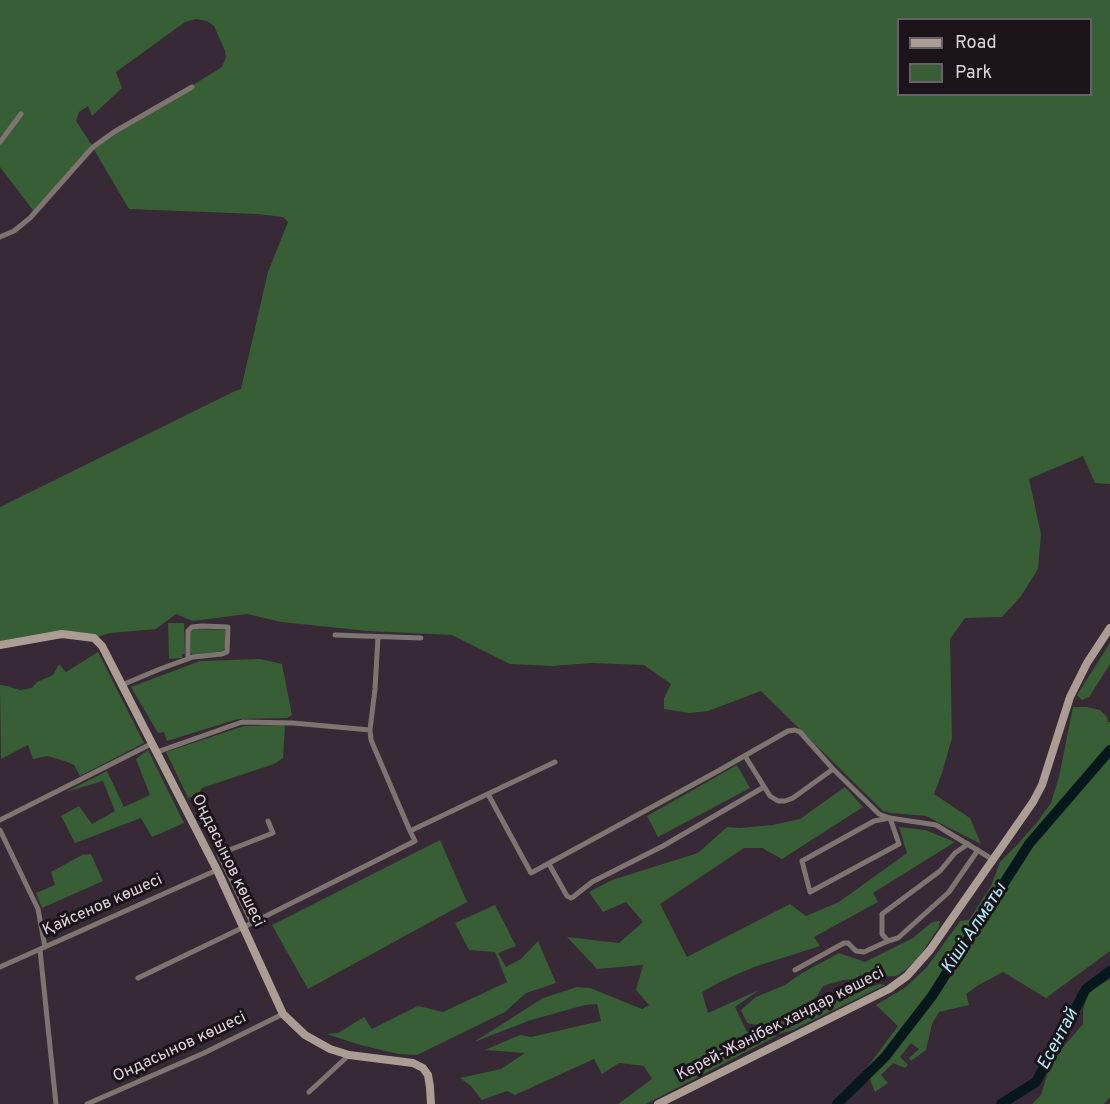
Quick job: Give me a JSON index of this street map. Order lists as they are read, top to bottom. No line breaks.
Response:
{"streets":{"street":["Оңдасынов көшесі","Қайсенов көшесі","Керей-Жәнібек хандар көшесі","Ондасынов көшесі"]},"crossings":[["Оңдасынов көшесі","Қайсенов көшесі"],["Оңдасынов көшесі","Ондасынов көшесі"]],"water":["Кіші Алматы","Есентай"],"legend":["Road","Park"]}
